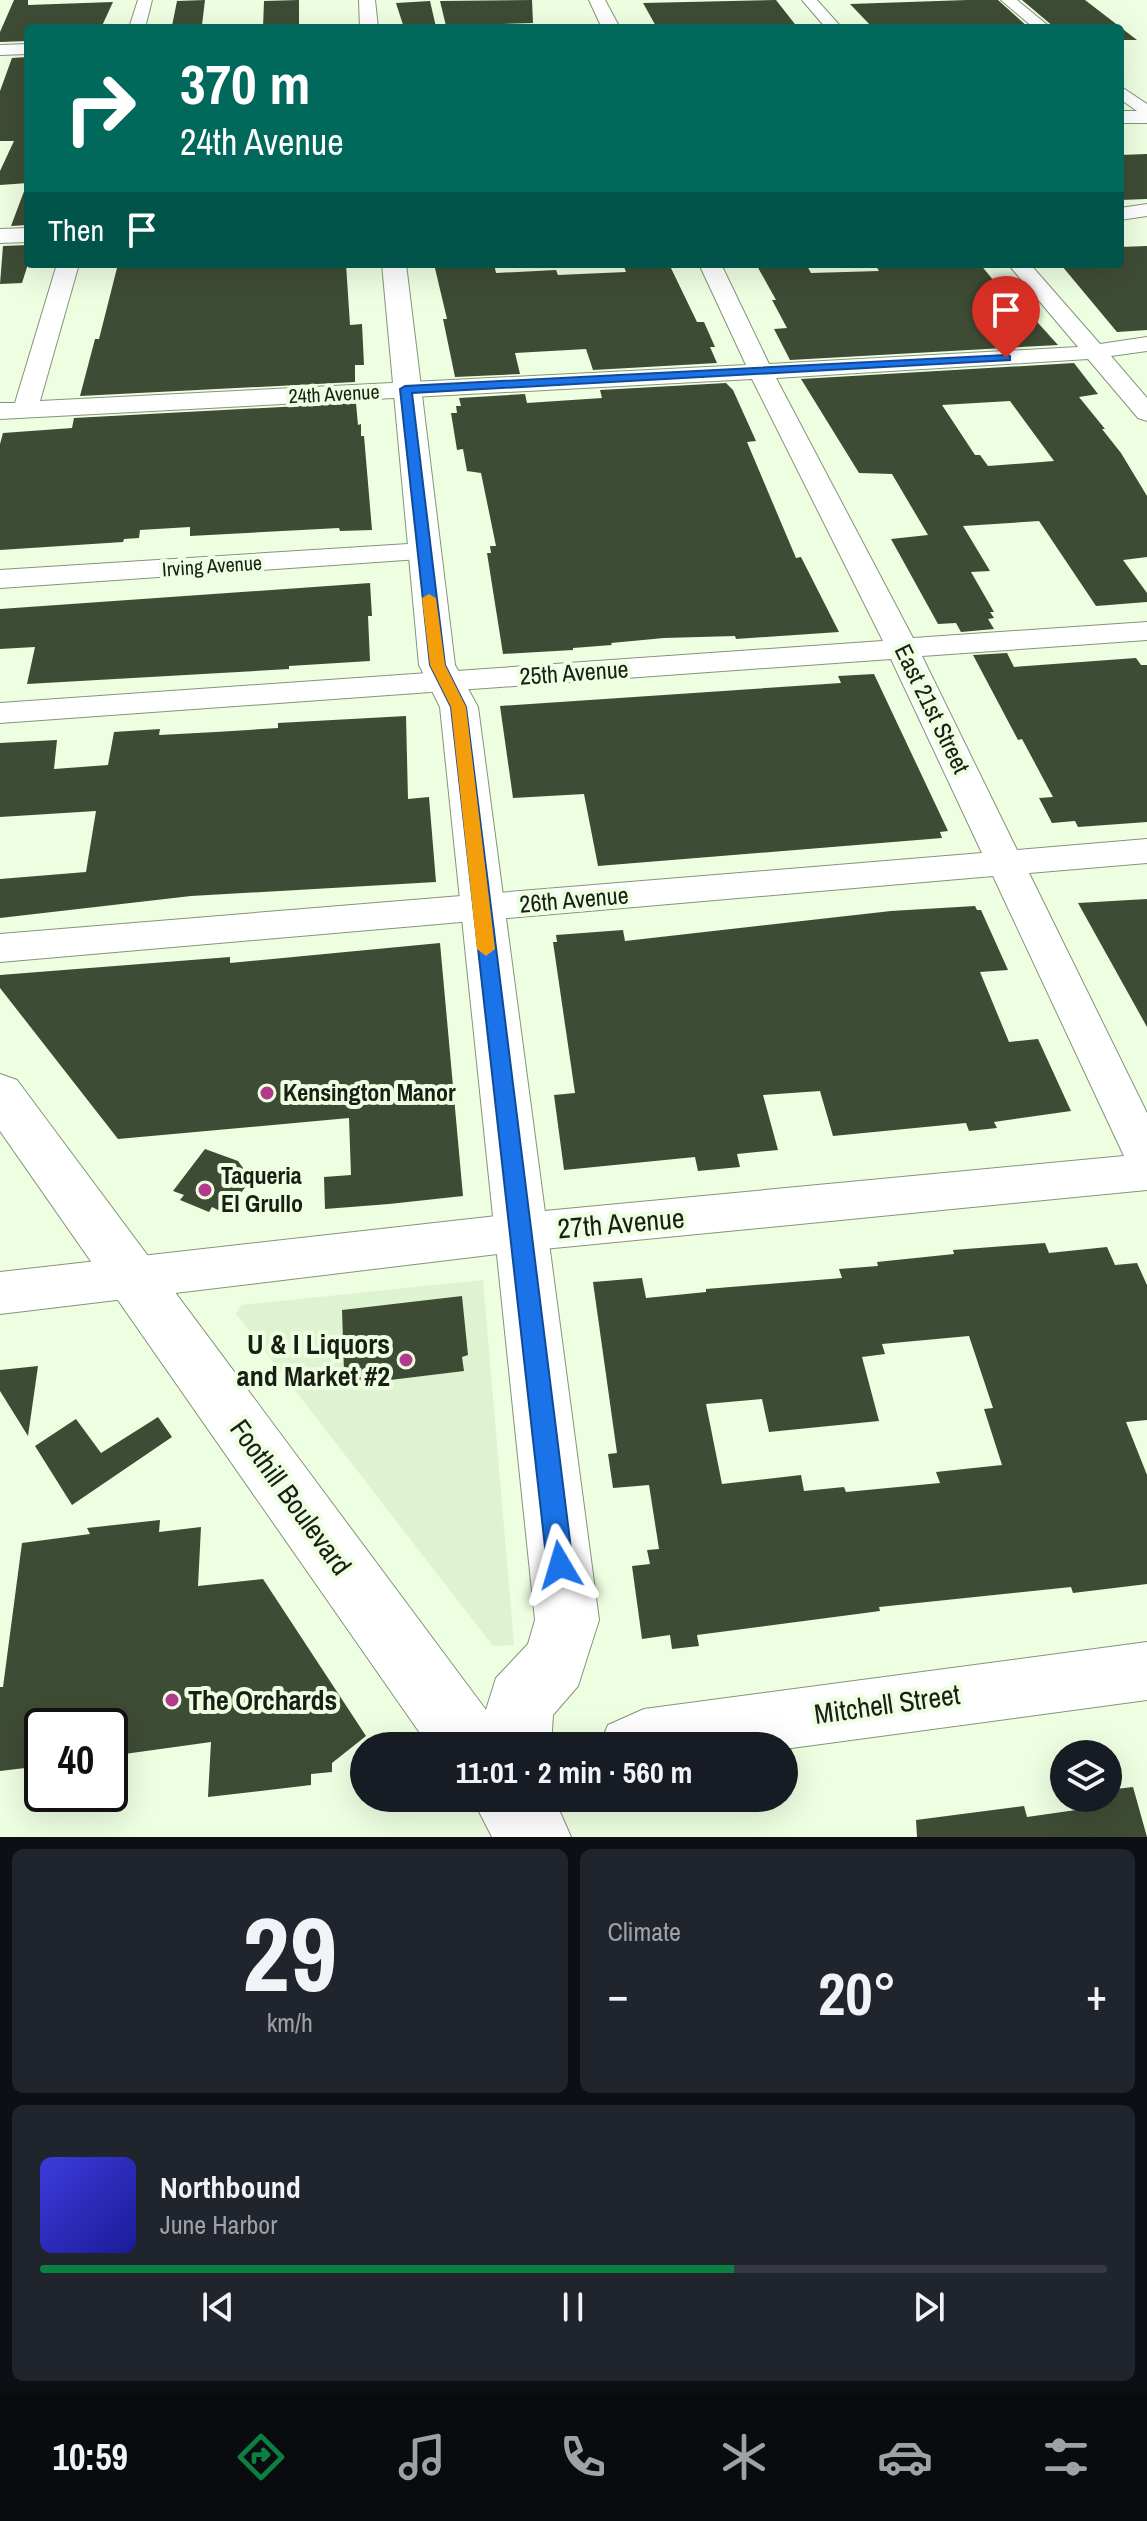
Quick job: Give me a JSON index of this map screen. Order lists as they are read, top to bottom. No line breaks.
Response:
{"streets":{"street":["24th Avenue","Irving Avenue","25th Avenue","East 21st Street","26th Avenue","27th Avenue","Foothill Boulevard","Mitchell Street"]},"crossings":[["24th Avenue","East 21st Street"],["25th Avenue","East 21st Street"],["East 21st Street","26th Avenue"],["27th Avenue","Foothill Boulevard"]],"places":["Kensington Manor","Taqueria El Grullo","U & I Liquors and Market #2","The Orchards"],"page":{"turn":["370 m","24th Avenue"],"then":"Then","limit":"40","trip":"11:01 · 2 min · 560 m","tile":[["29","km/h"],"Climate"],"heat":["−","20°","+"],"song":["Northbound","June Harbor"],"tabs":"10:59"}}
